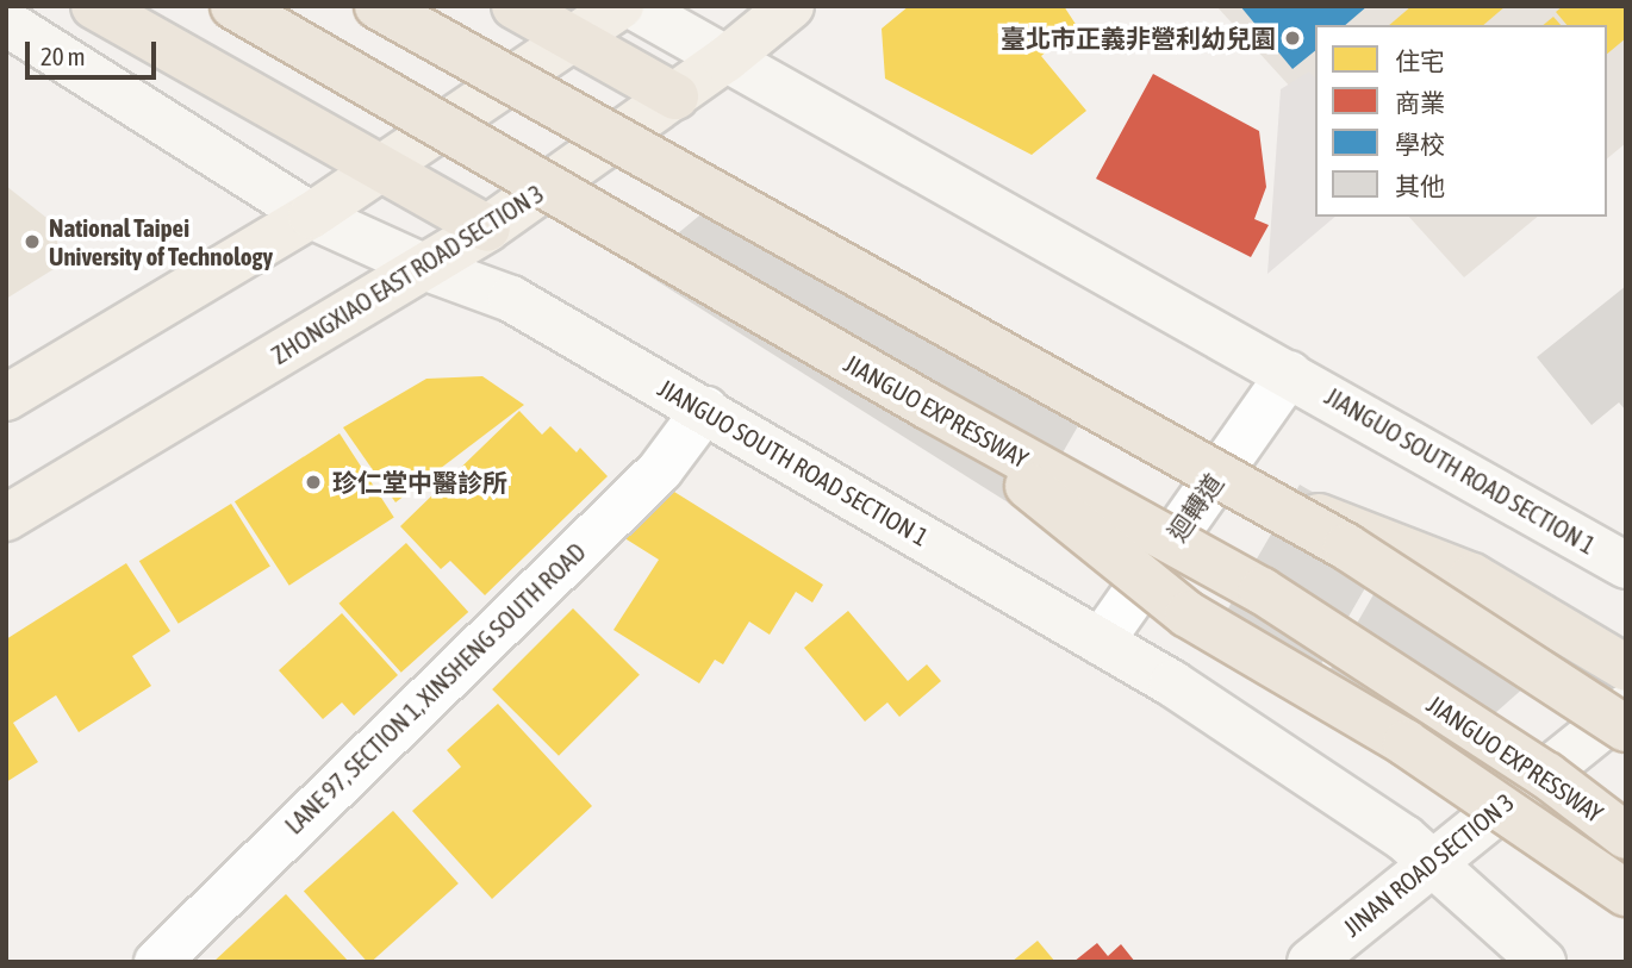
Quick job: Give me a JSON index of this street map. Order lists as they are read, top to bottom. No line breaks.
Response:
{"streets":{"highway":["JIANGUO EXPRESSWAY"],"main road":["ZHONGXIAO EAST ROAD SECTION 3"],"street":["JIANGUO SOUTH ROAD SECTION 1","迴轉道","LANE 97, SECTION 1, XINSHENG SOUTH ROAD","JINAN ROAD SECTION 3"]},"crossings":[["ZHONGXIAO EAST ROAD SECTION 3","JIANGUO SOUTH ROAD SECTION 1"],["JIANGUO SOUTH ROAD SECTION 1","迴轉道"],["JIANGUO SOUTH ROAD SECTION 1","LANE 97, SECTION 1, XINSHENG SOUTH ROAD"],["JIANGUO SOUTH ROAD SECTION 1","JINAN ROAD SECTION 3"]],"places":["臺北市正義非營利幼兒園","National Taipei University of Technology","珍仁堂中醫診所"],"legend":["住宅","商業","學校","其他"],"scale_bar":"20 m"}
